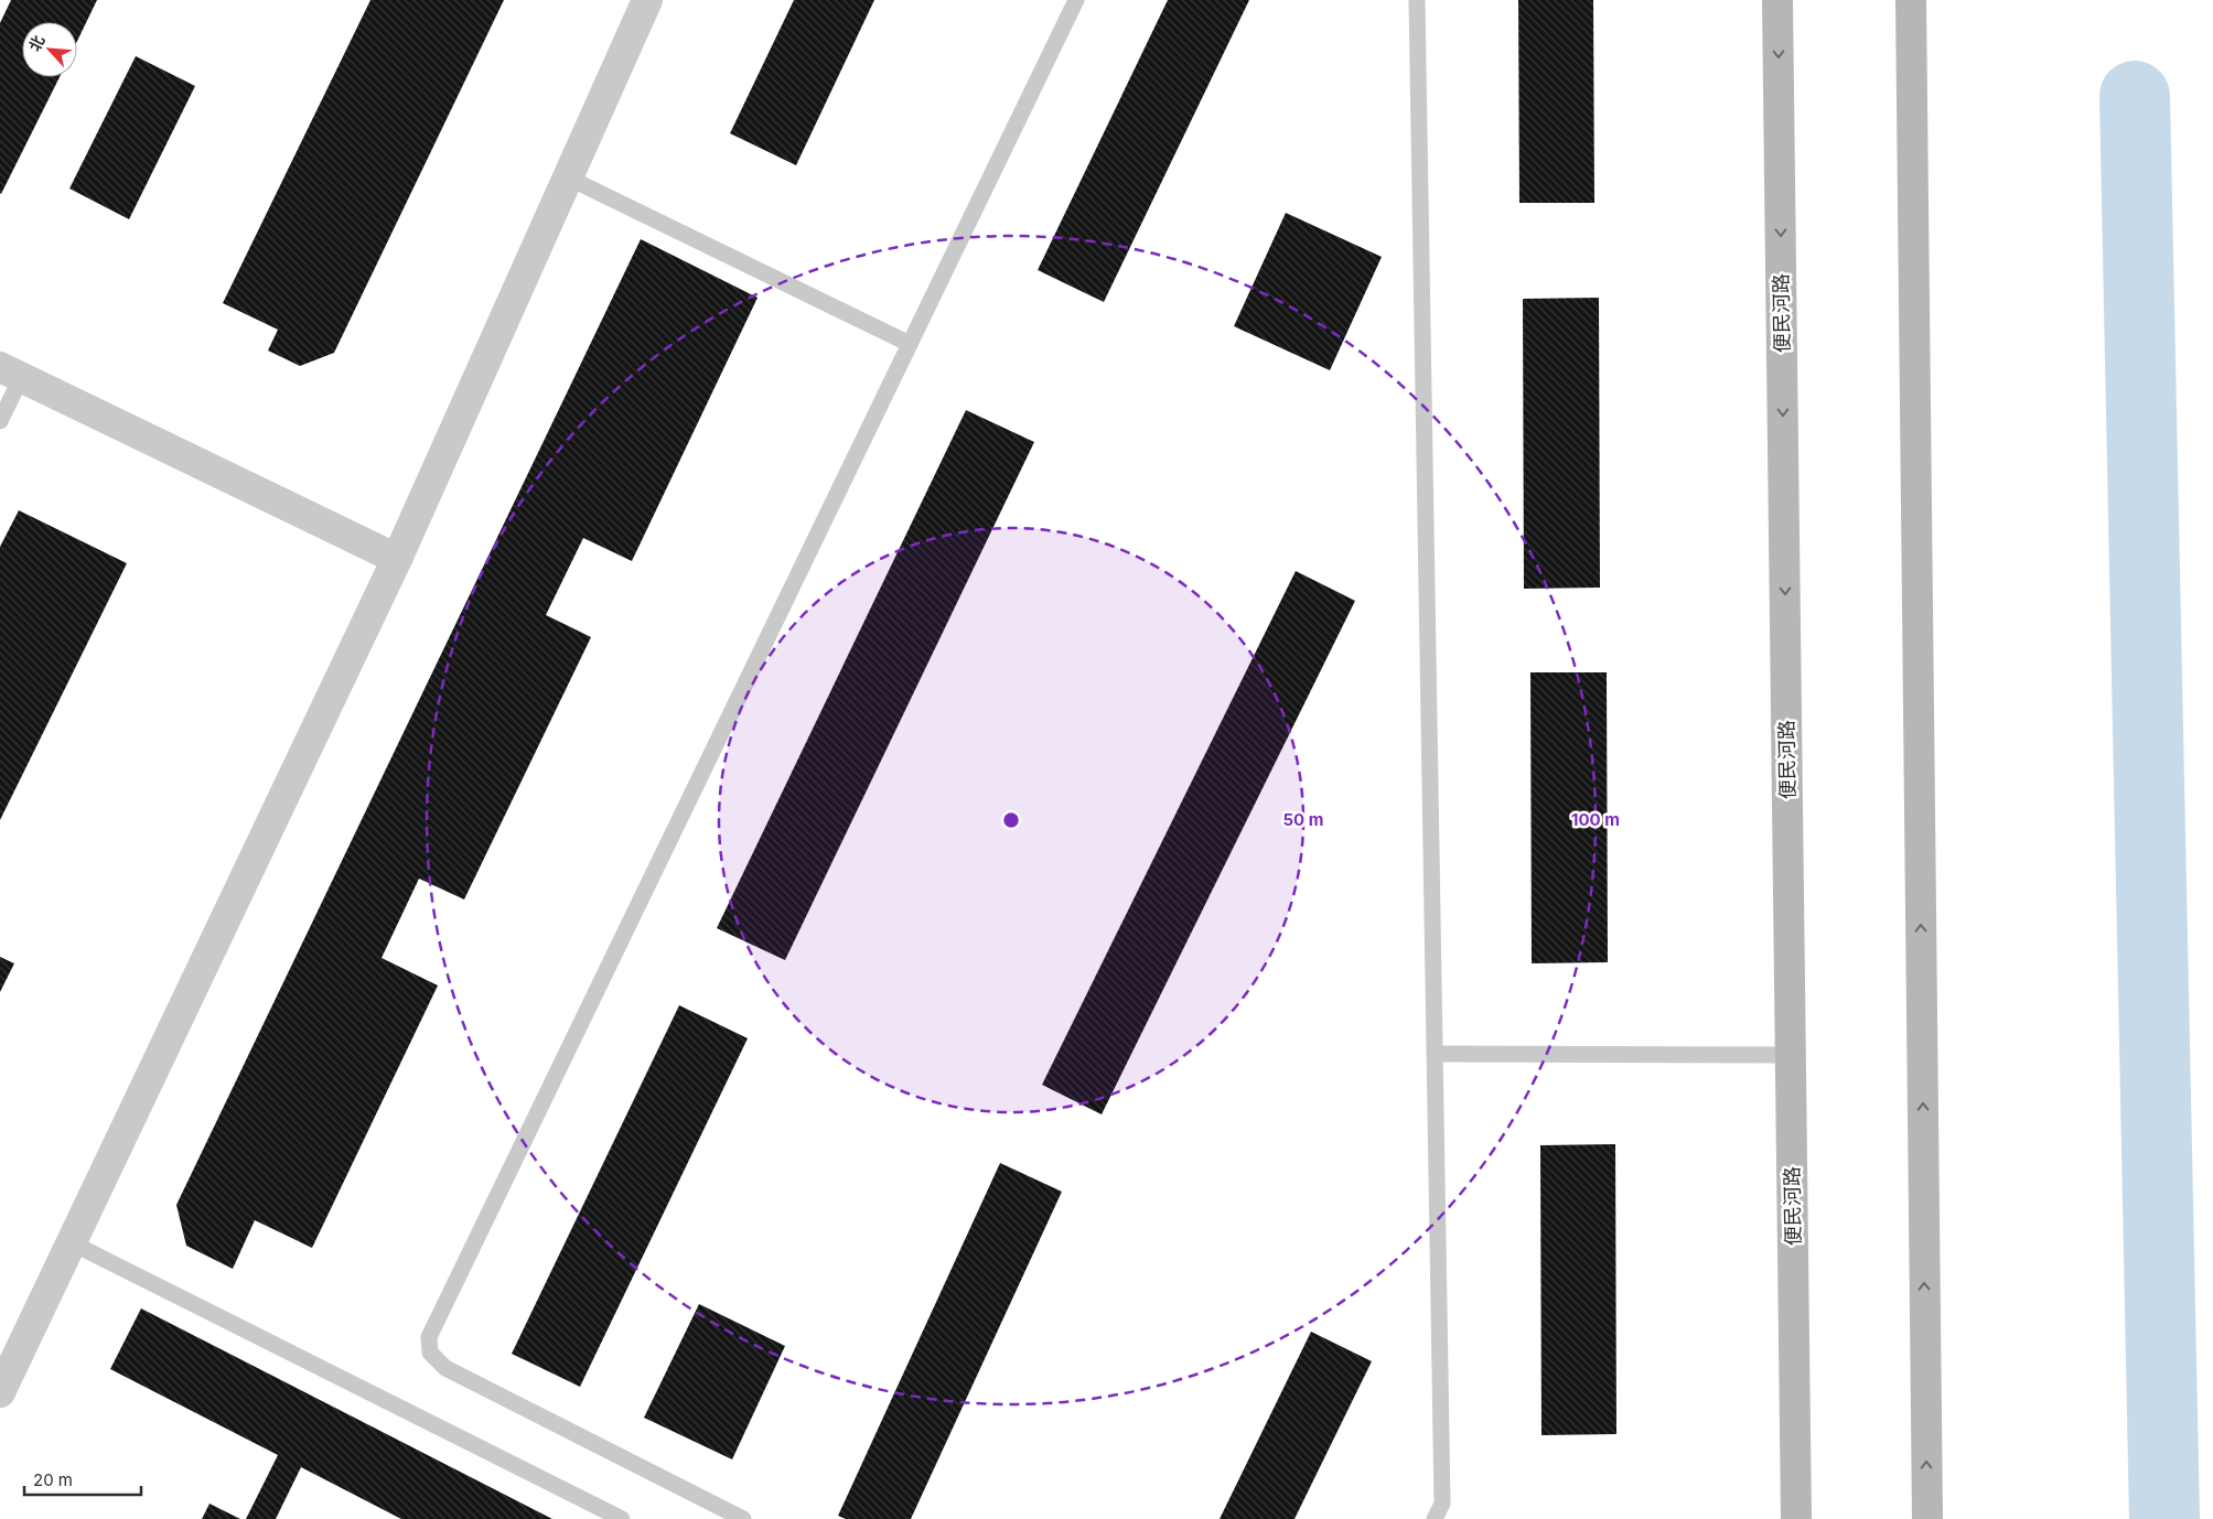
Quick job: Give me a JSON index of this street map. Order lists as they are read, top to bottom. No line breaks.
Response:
{"streets":{"street":["便民河路"]},"scale_bar":"20 m","north":"top left","rings":["50 m","100 m"]}
